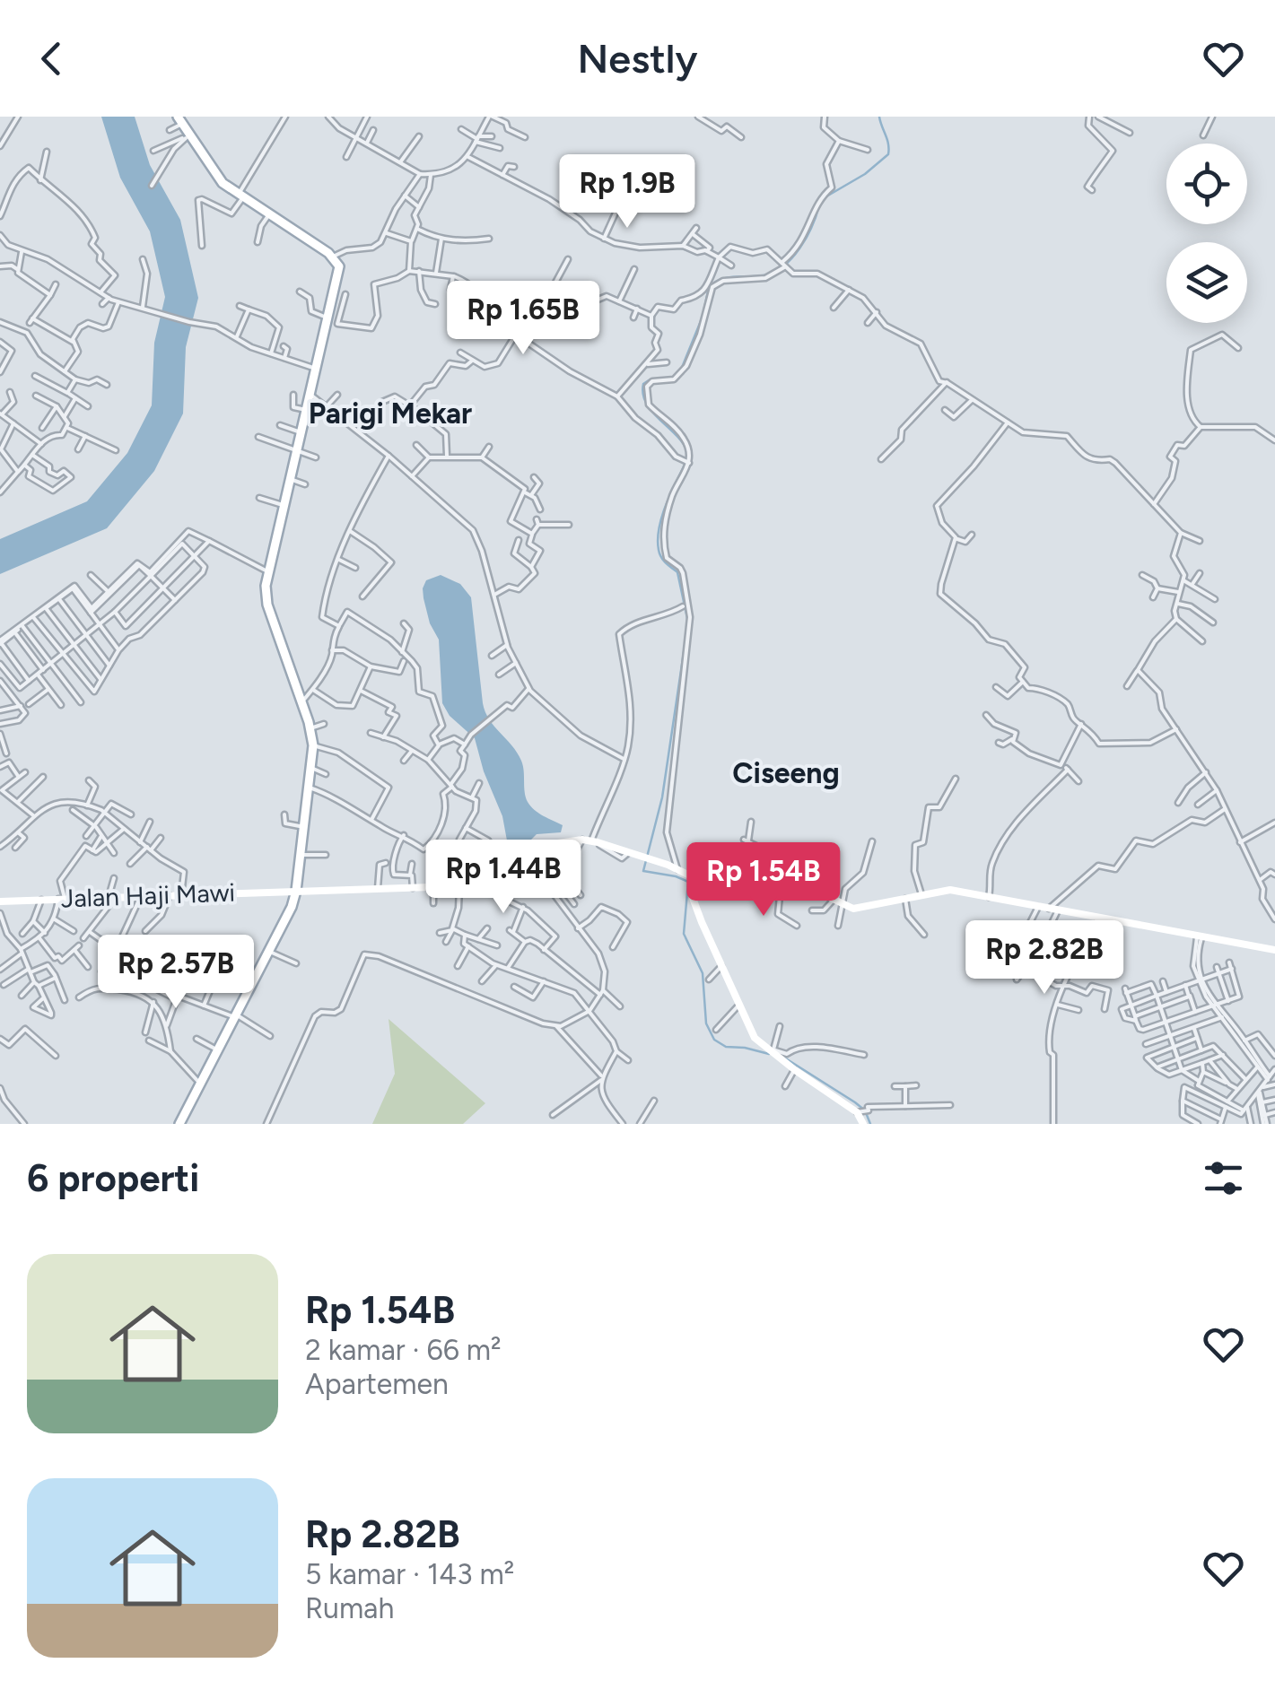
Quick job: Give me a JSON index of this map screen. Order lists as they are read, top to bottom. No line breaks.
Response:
{"streets":{"street":["Jalan Haji Mawi"]},"districts":["Parigi Mekar","Ciseeng"],"page":{"header":"Nestly","price":["Rp 1.9B","Rp 1.65B","Rp 1.44B","Rp 1.54B","Rp 2.82B","Rp 2.57B"],"heading":"6 properti","list":[{"name":"Rp 1.54B","note":"2 kamar · 66 m² · Apartemen"},{"name":"Rp 2.82B","note":"5 kamar · 143 m² · Rumah"}]}}
